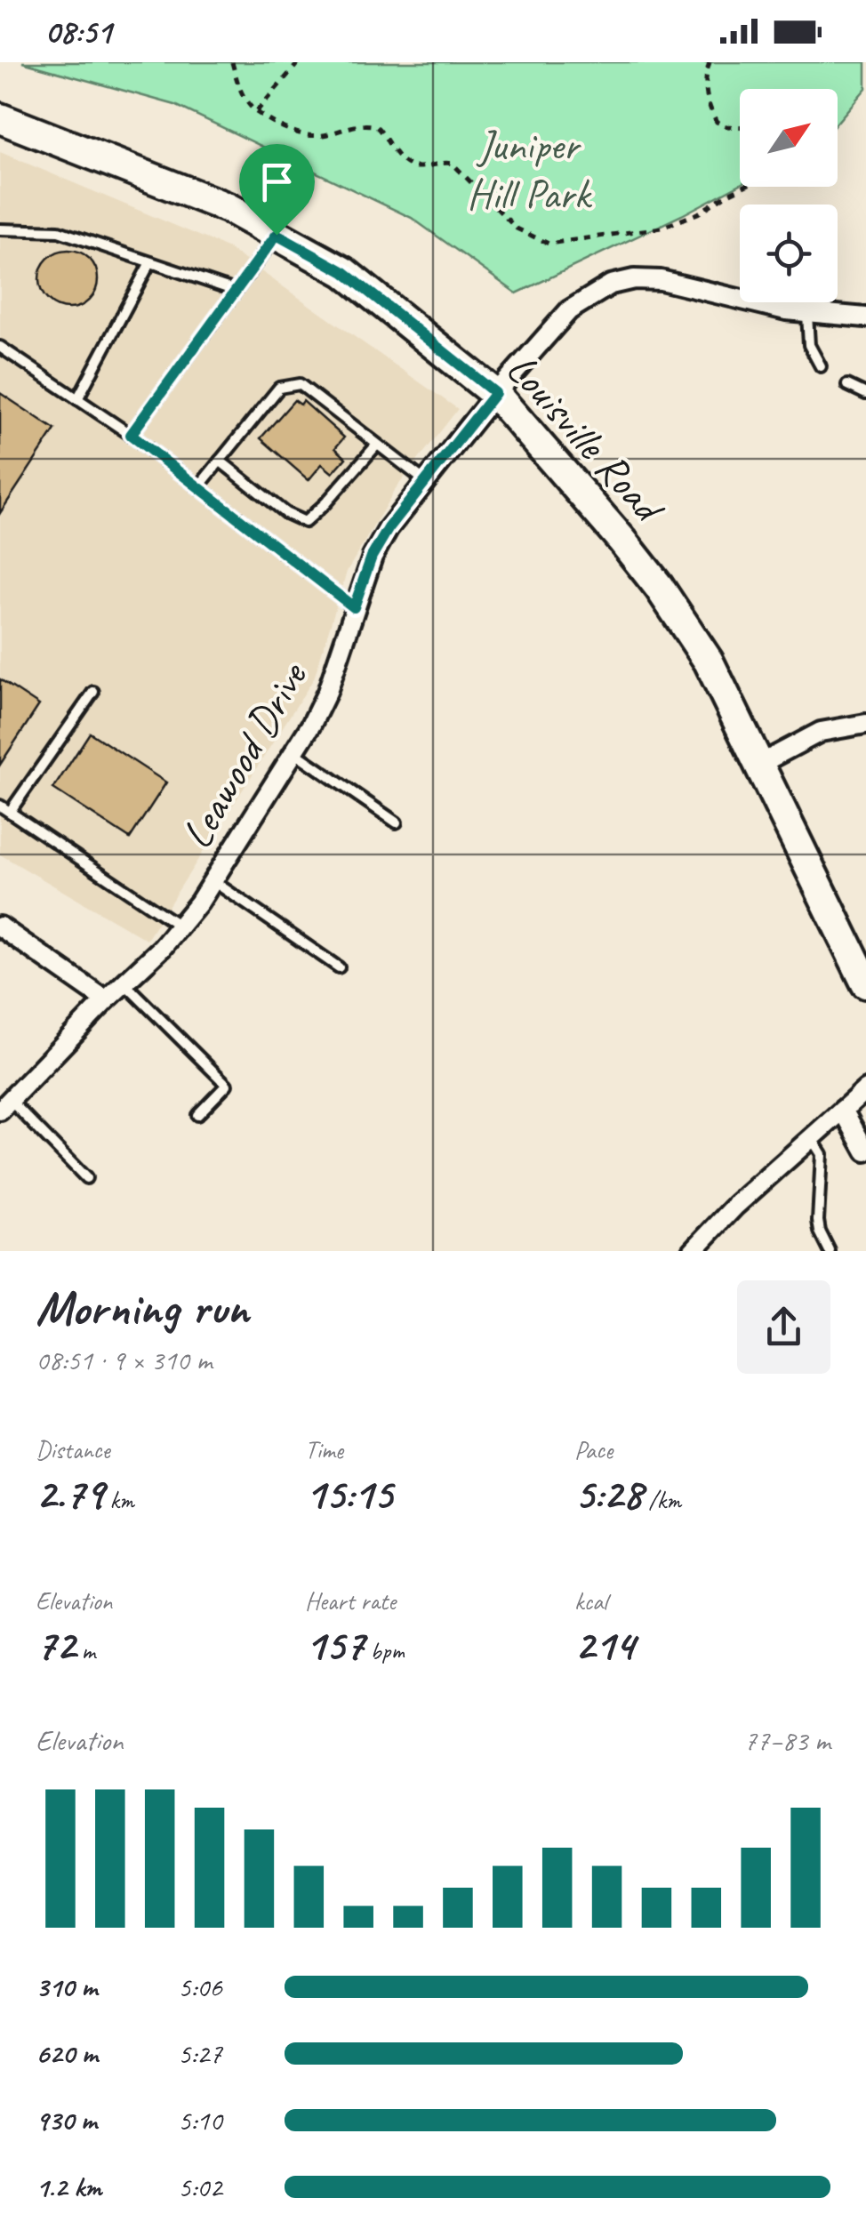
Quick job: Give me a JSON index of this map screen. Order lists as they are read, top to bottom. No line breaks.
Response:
{"streets":{"main road":["Louisville Road"],"street":["Leawood Drive"]},"crossings":[["Louisville Road","Leawood Drive"]],"parks":["Juniper Hill Park"],"north":"top right","page":{"status":"08:51","heading":["Morning run","08:51 · 9 × 310 m"],"stats":[["Distance","2.79 km"],["Time","15:15"],["Pace","5:28 /km"],["Elevation","72 m"],["Heart rate","157 bpm"],["kcal","214"]],"chart":["Elevation","77–83 m"],"list":[{"name":"310 m","note":"5:06"},{"name":"620 m","note":"5:27"},{"name":"930 m","note":"5:10"},{"name":"1.2 km","note":"5:02"}]}}
